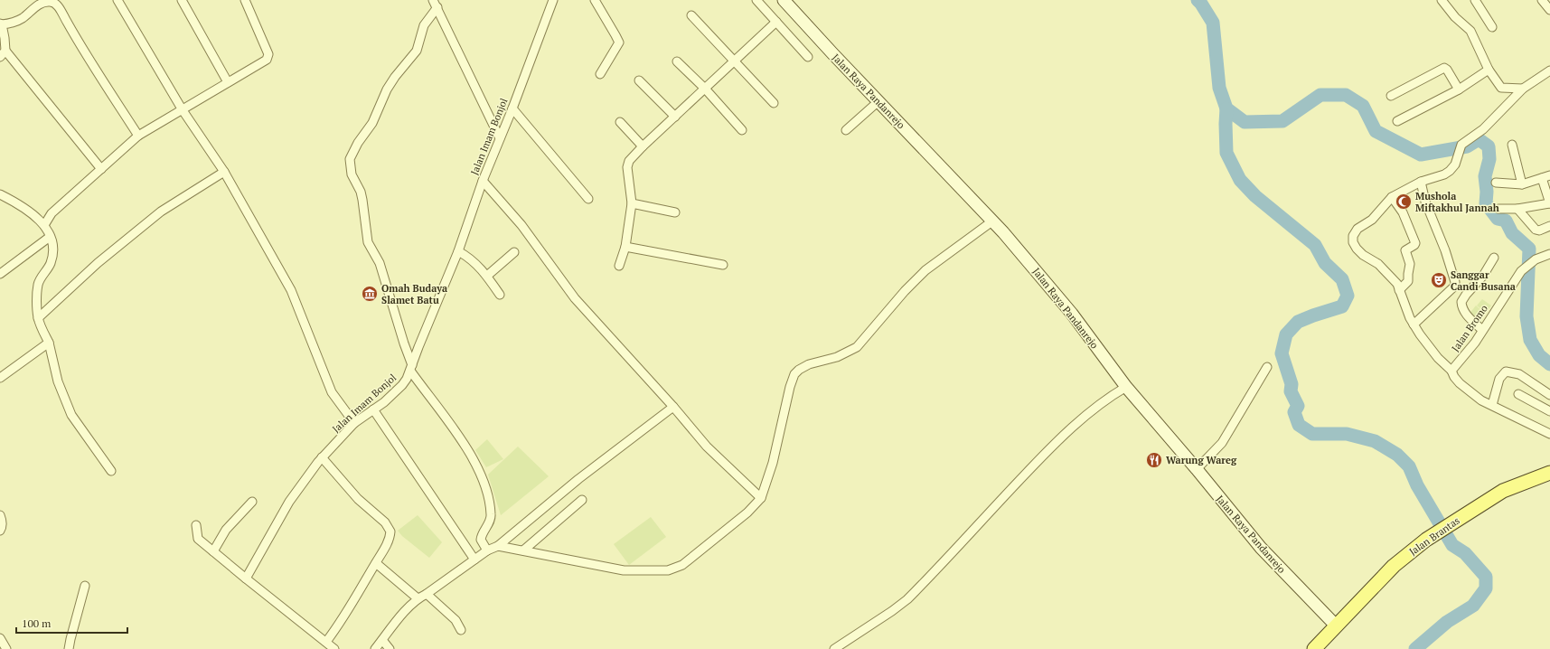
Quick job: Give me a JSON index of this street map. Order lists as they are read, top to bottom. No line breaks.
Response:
{"streets":{"main road":["Jalan Raya Pandanrejo","Jalan Brantas"],"street":["Jalan Imam Bonjol","Jalan Bromo"]},"crossings":[["Jalan Raya Pandanrejo","Jalan Brantas"]],"places":{"mosque":["Mushola Miftakhul Jannah"],"theatre":["Sanggar Candi Busana"],"museum":["Omah Budaya Slamet Batu"],"restaurant":["Warung Wareg"]},"scale_bar":"100 m"}
